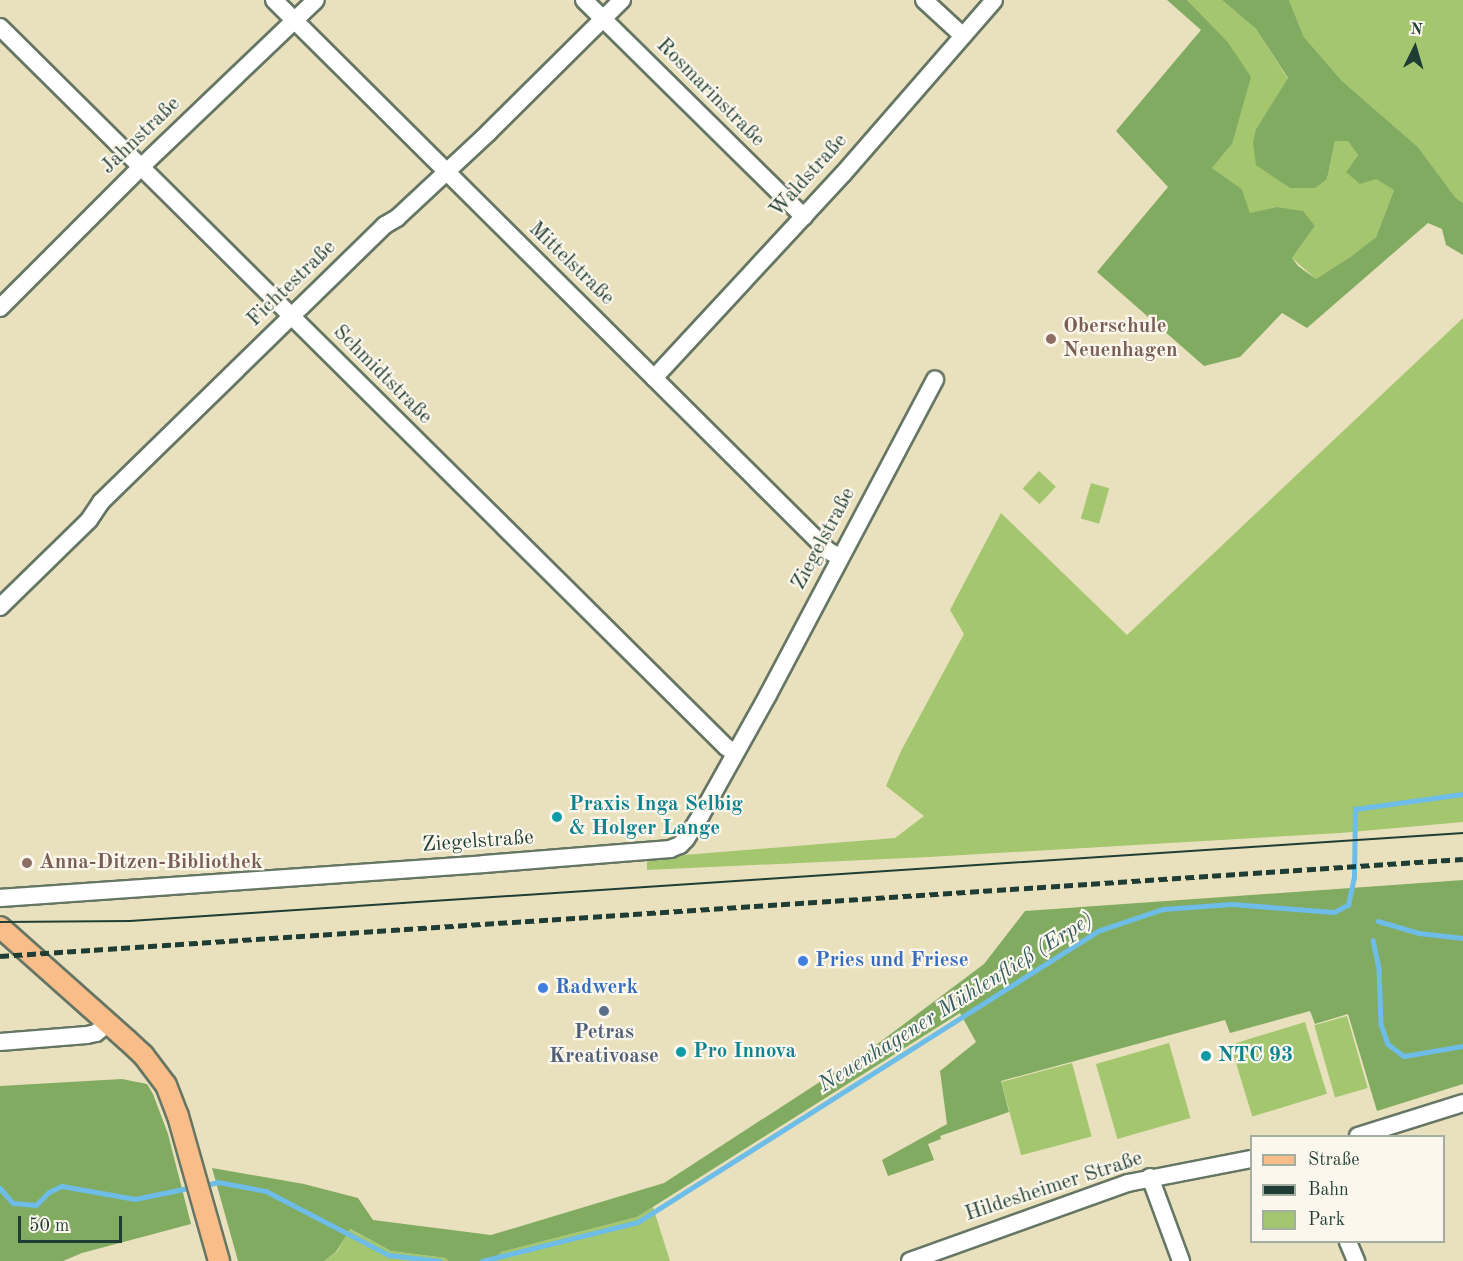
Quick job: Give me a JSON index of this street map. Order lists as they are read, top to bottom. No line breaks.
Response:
{"streets":{"street":["Rosmarinstraße","Jahnstraße","Waldstraße","Mittelstraße","Fichtestraße","Schmidtstraße","Ziegelstraße","Hildesheimer Straße"]},"crossings":[["Rosmarinstraße","Waldstraße"],["Rosmarinstraße","Fichtestraße"],["Jahnstraße","Mittelstraße"],["Jahnstraße","Schmidtstraße"],["Waldstraße","Mittelstraße"],["Mittelstraße","Fichtestraße"],["Mittelstraße","Ziegelstraße"],["Fichtestraße","Schmidtstraße"],["Schmidtstraße","Ziegelstraße"]],"water":["Neuenhagener Mühlenfließ (Erpe)"],"places":["Oberschule Neuenhagen","Praxis Inga Selbig & Holger Lange","Anna-Ditzen-Bibliothek","Pries und Friese","Radwerk","Petras Kreativoase","Pro Innova","NTC 93"],"legend":["Straße","Bahn","Park"],"scale_bar":"50 m","north":"top"}
